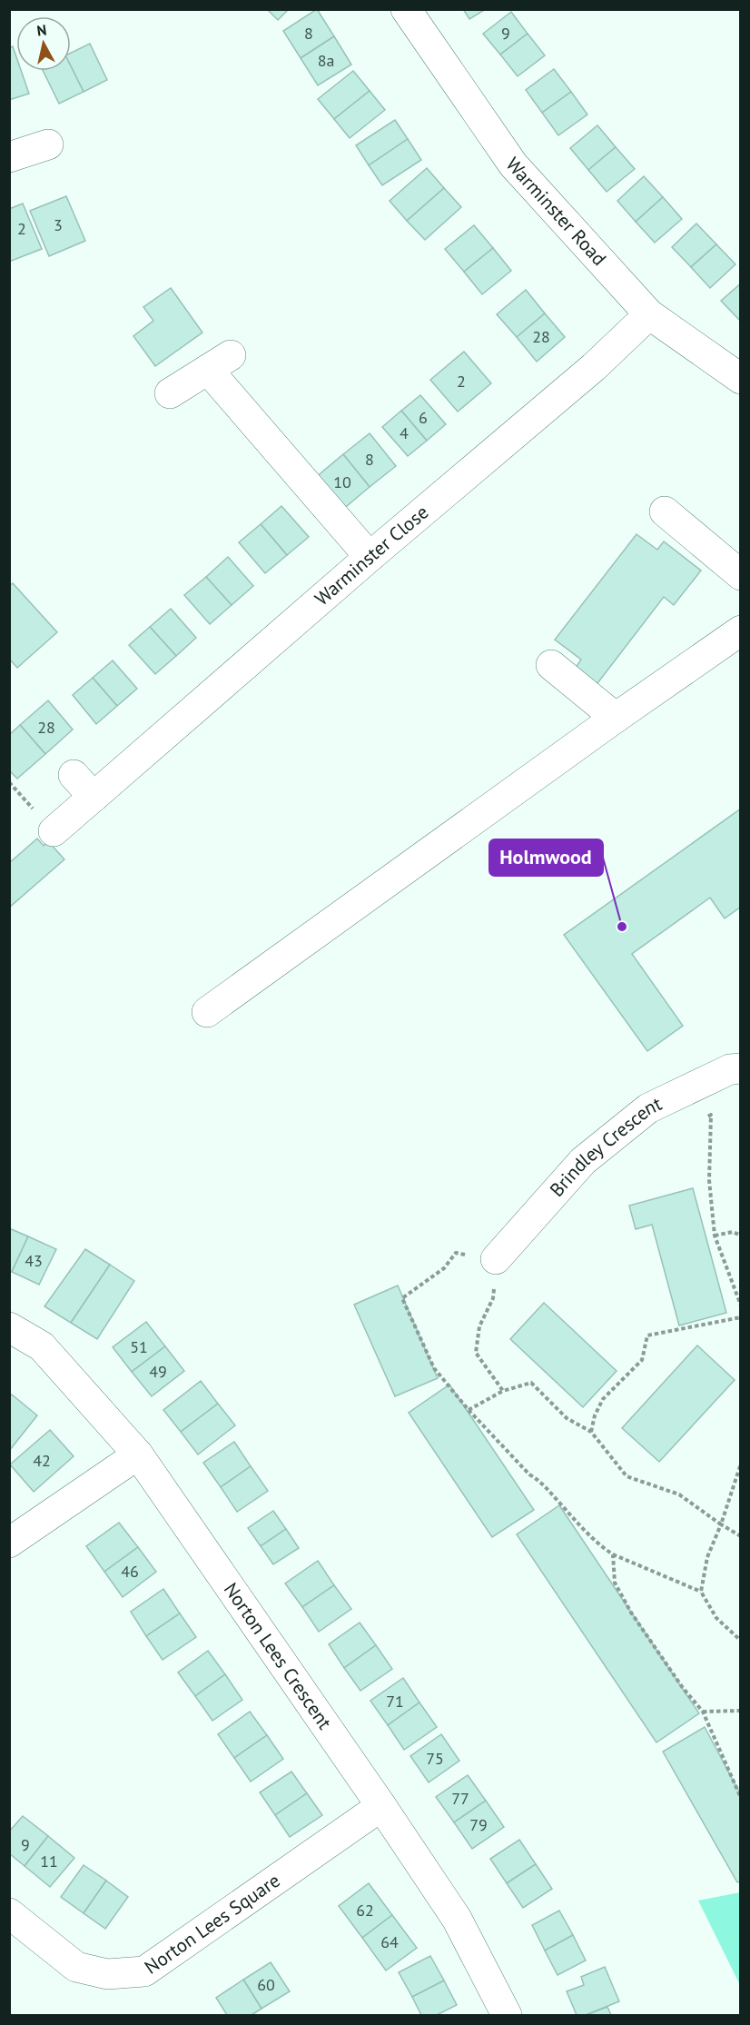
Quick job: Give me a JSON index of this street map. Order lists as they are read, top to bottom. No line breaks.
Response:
{"streets":{"street":["Warminster Road","Warminster Close","Brindley Crescent","Norton Lees Crescent","Norton Lees Square"]},"crossings":[["Warminster Road","Warminster Close"],["Norton Lees Crescent","Norton Lees Square"]],"places":["Holmwood"],"house_numbers":["8","9","8a","3","2","28","2","6","4","8","10","28","43","51","49","42","46","71","75","77","79","9","11","62","64","60"],"north":"top"}
